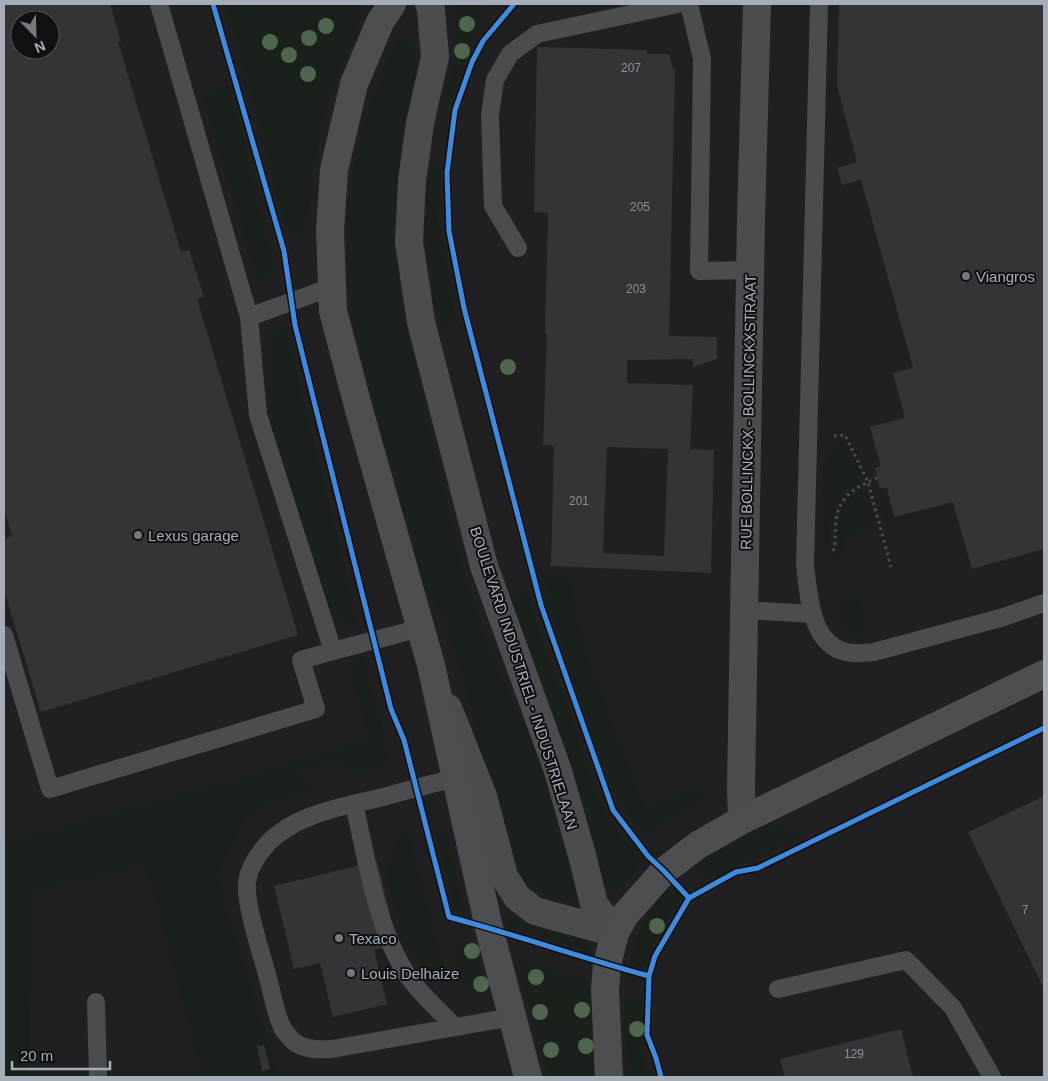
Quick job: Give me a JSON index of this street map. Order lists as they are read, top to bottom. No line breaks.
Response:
{"streets":{"street":["RUE BOLLINCKX - BOLLINCKXSTRAAT","BOULEVARD INDUSTRIEL - INDUSTRIELAAN"]},"places":["Viangros","Lexus garage","Texaco","Louis Delhaize"],"house_numbers":["207","205","203","201","7","129"],"scale_bar":"20 m","north":"bottom right"}
